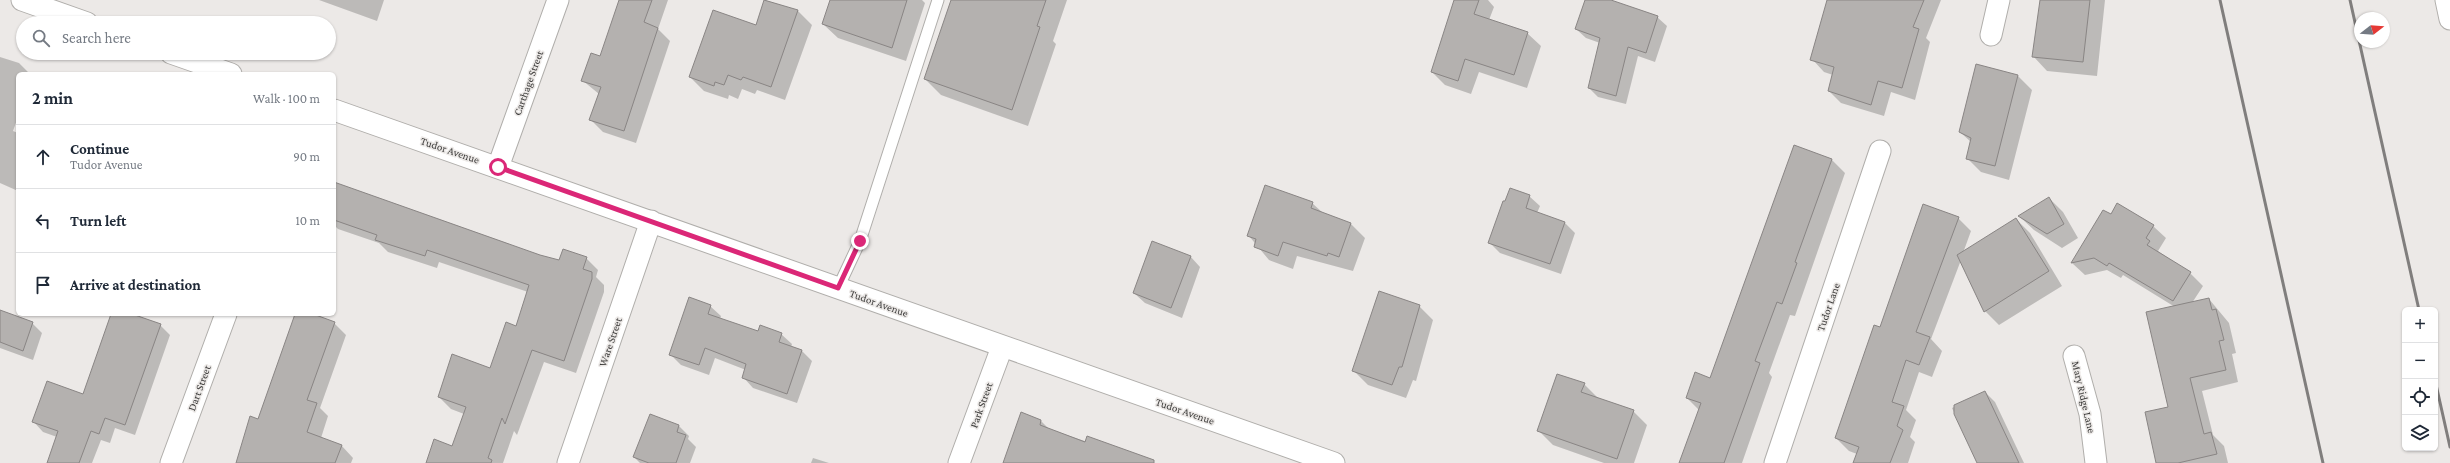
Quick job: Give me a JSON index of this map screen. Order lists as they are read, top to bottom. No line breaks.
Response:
{"streets":{"street":["Carthage Street","Tudor Avenue","Tudor Lane","Ware Street","Dart Street","Mary Ridge Lane","Park Street"]},"crossings":[["Carthage Street","Tudor Avenue"],["Tudor Avenue","Ware Street"],["Tudor Avenue","Park Street"]],"north":"right","page":{"search":"Search here","heading":["2 min","Walk · 100 m"],"list":[["Continue","Tudor Avenue","90 m"],["Turn left","10 m"],"Arrive at destination"],"map_buttons":["+","−"]}}
